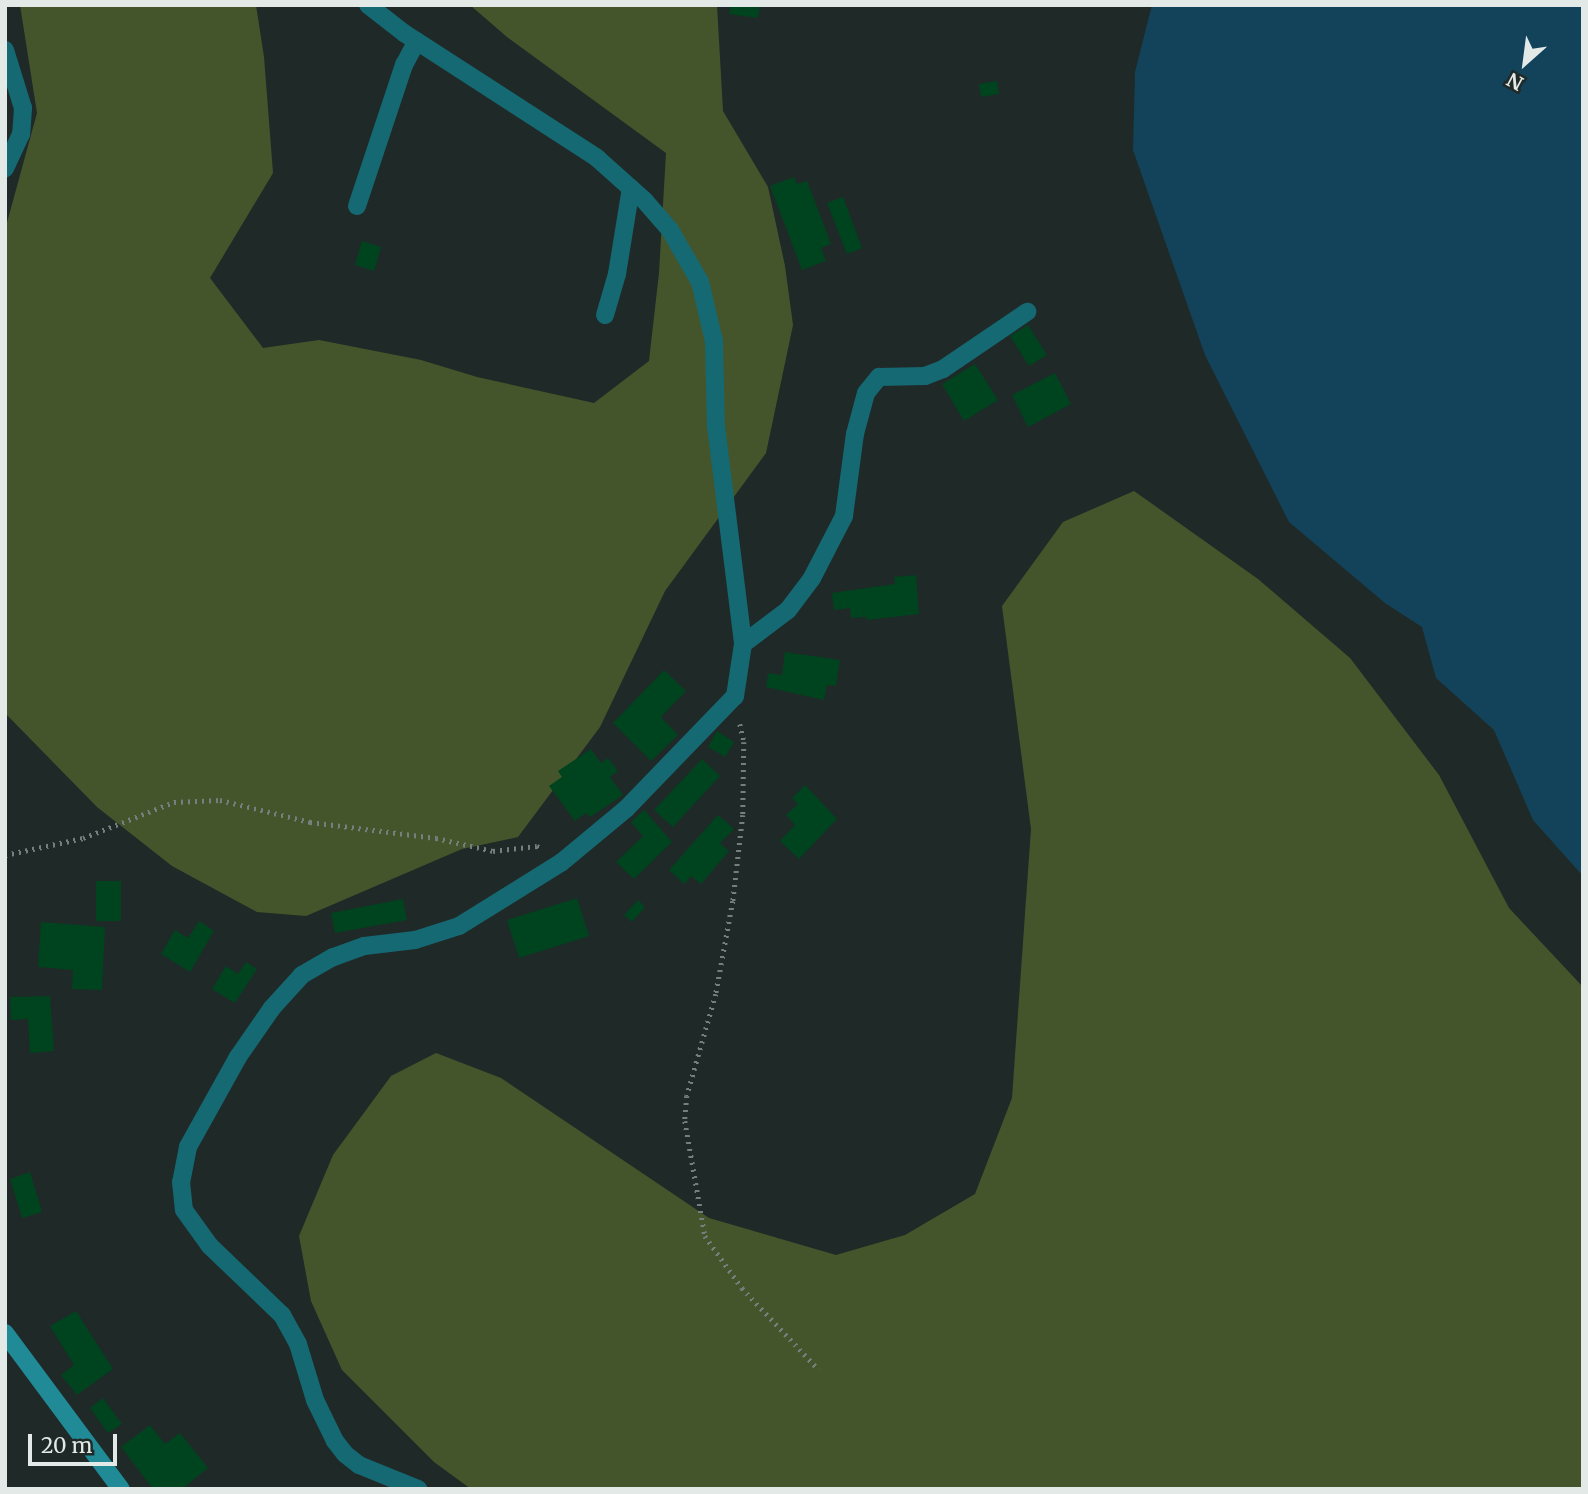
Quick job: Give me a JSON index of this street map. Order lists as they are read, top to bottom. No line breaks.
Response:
{"scale_bar":"20 m","north":"bottom left"}
